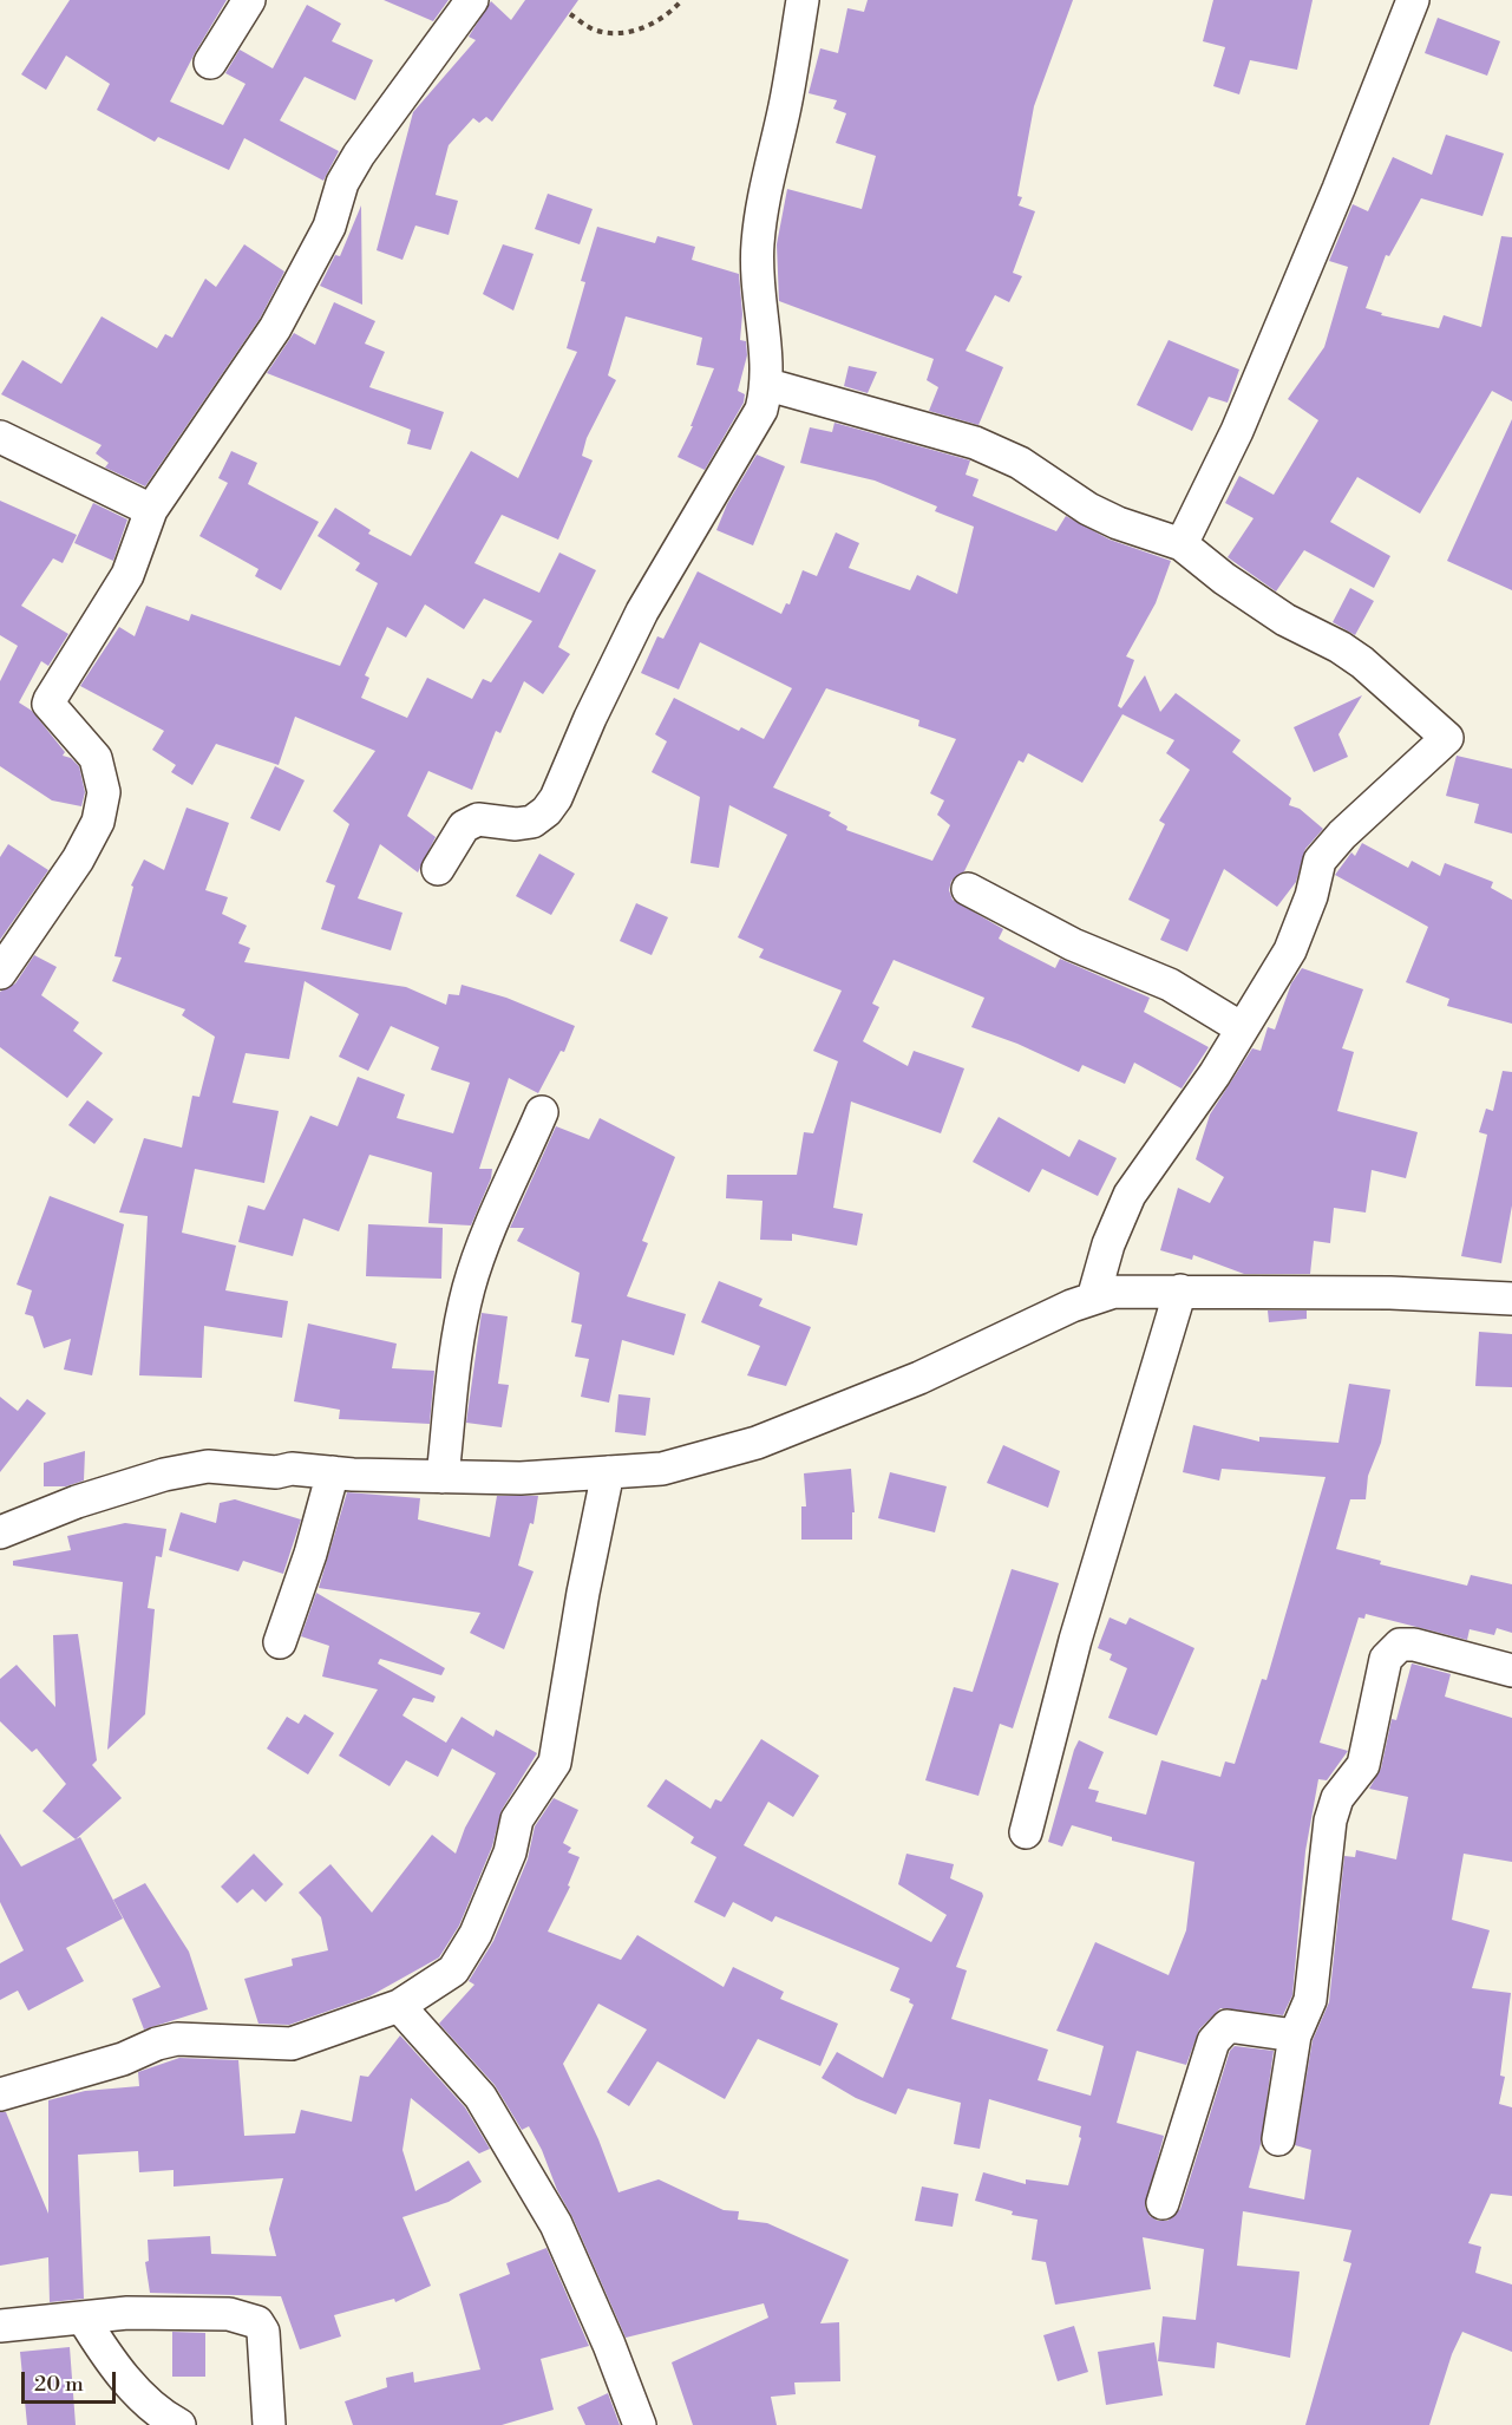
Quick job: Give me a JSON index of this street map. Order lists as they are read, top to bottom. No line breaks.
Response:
{"scale_bar":"20 m"}
